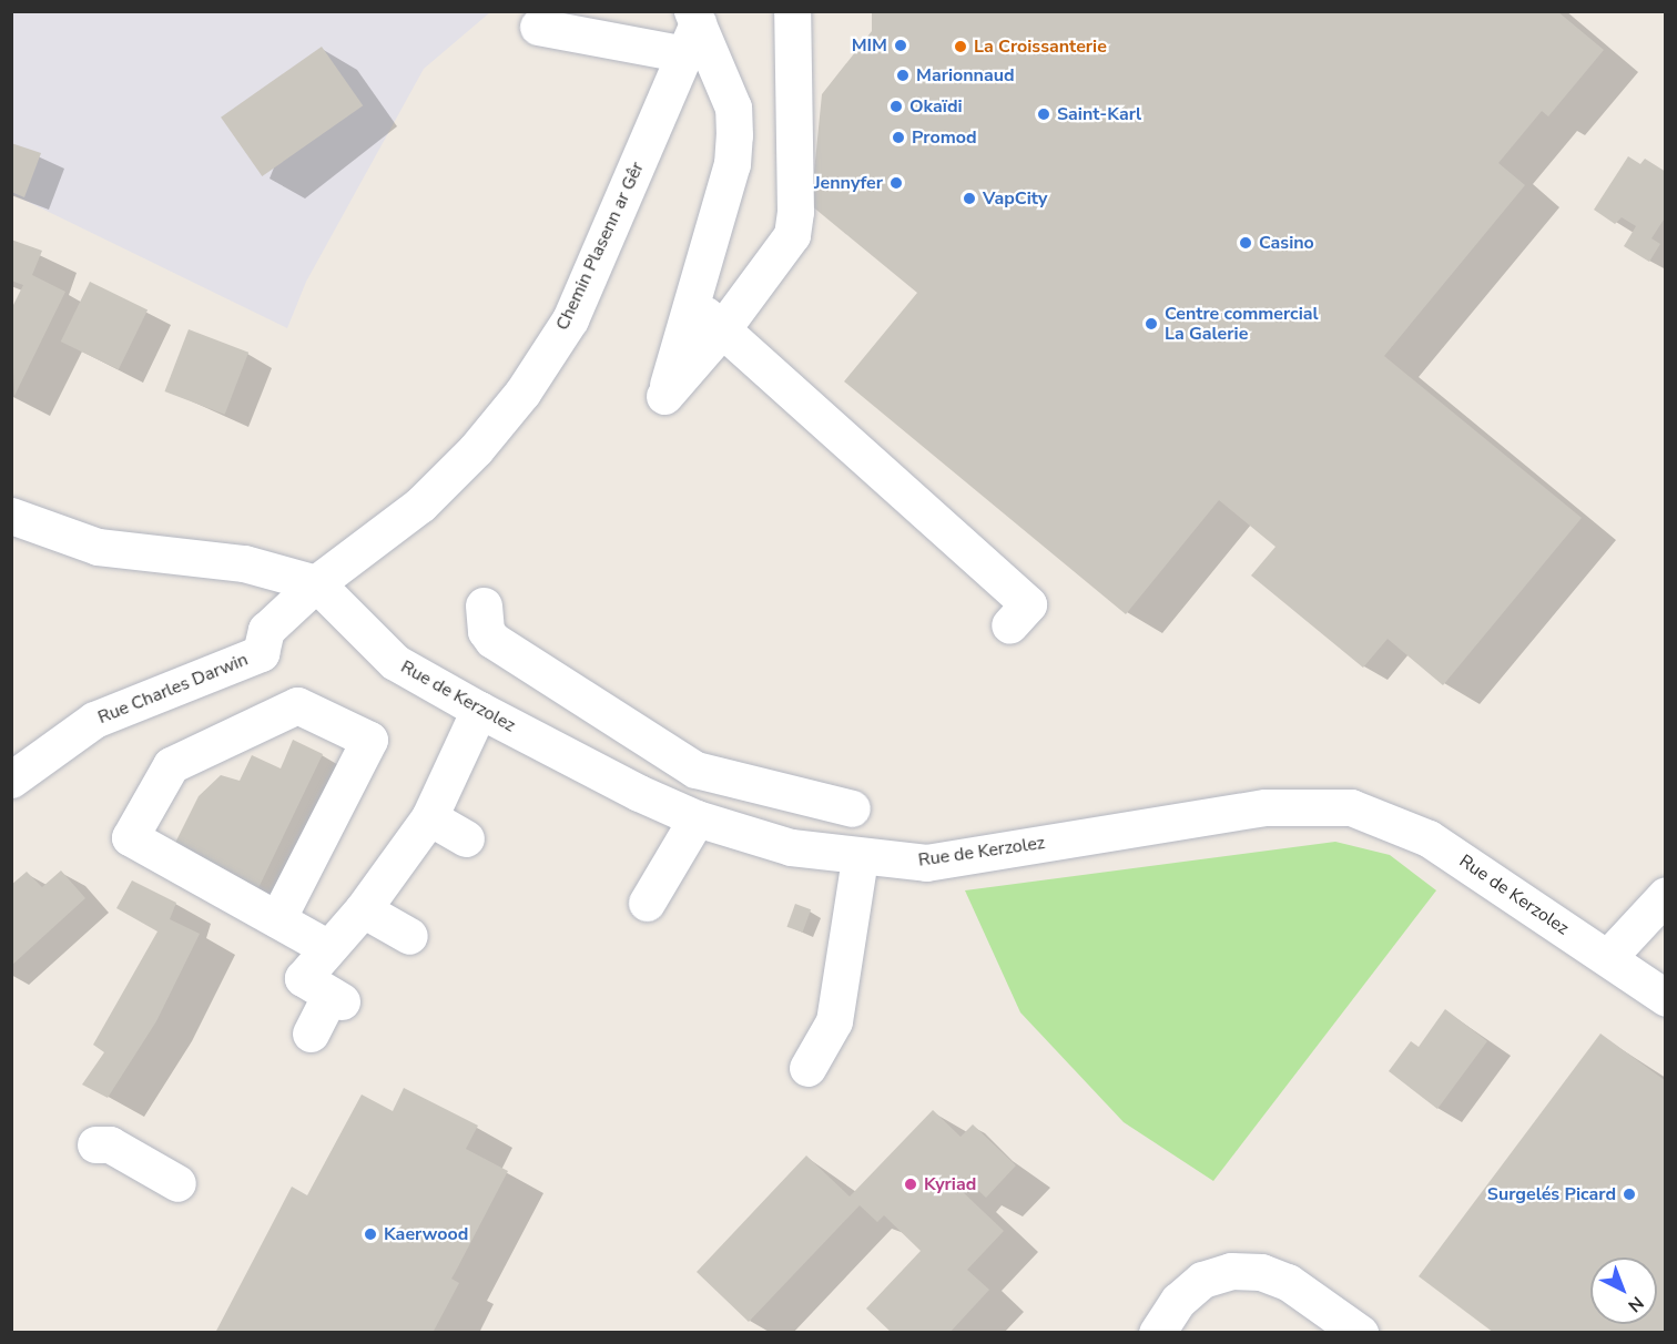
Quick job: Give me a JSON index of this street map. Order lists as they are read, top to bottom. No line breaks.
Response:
{"streets":{"street":["Chemin Plasenn ar Gêr","Rue Charles Darwin","Rue de Kerzolez"]},"crossings":[["Chemin Plasenn ar Gêr","Rue Charles Darwin"],["Chemin Plasenn ar Gêr","Rue de Kerzolez"],["Rue Charles Darwin","Rue de Kerzolez"]],"places":["MIM","La Croissanterie","Marionnaud","Okaïdi","Saint-Karl","Promod","Jennyfer","VapCity","Casino","Centre commercial La Galerie","Kyriad","Surgelés Picard","Kaerwood"],"north":"bottom right"}
